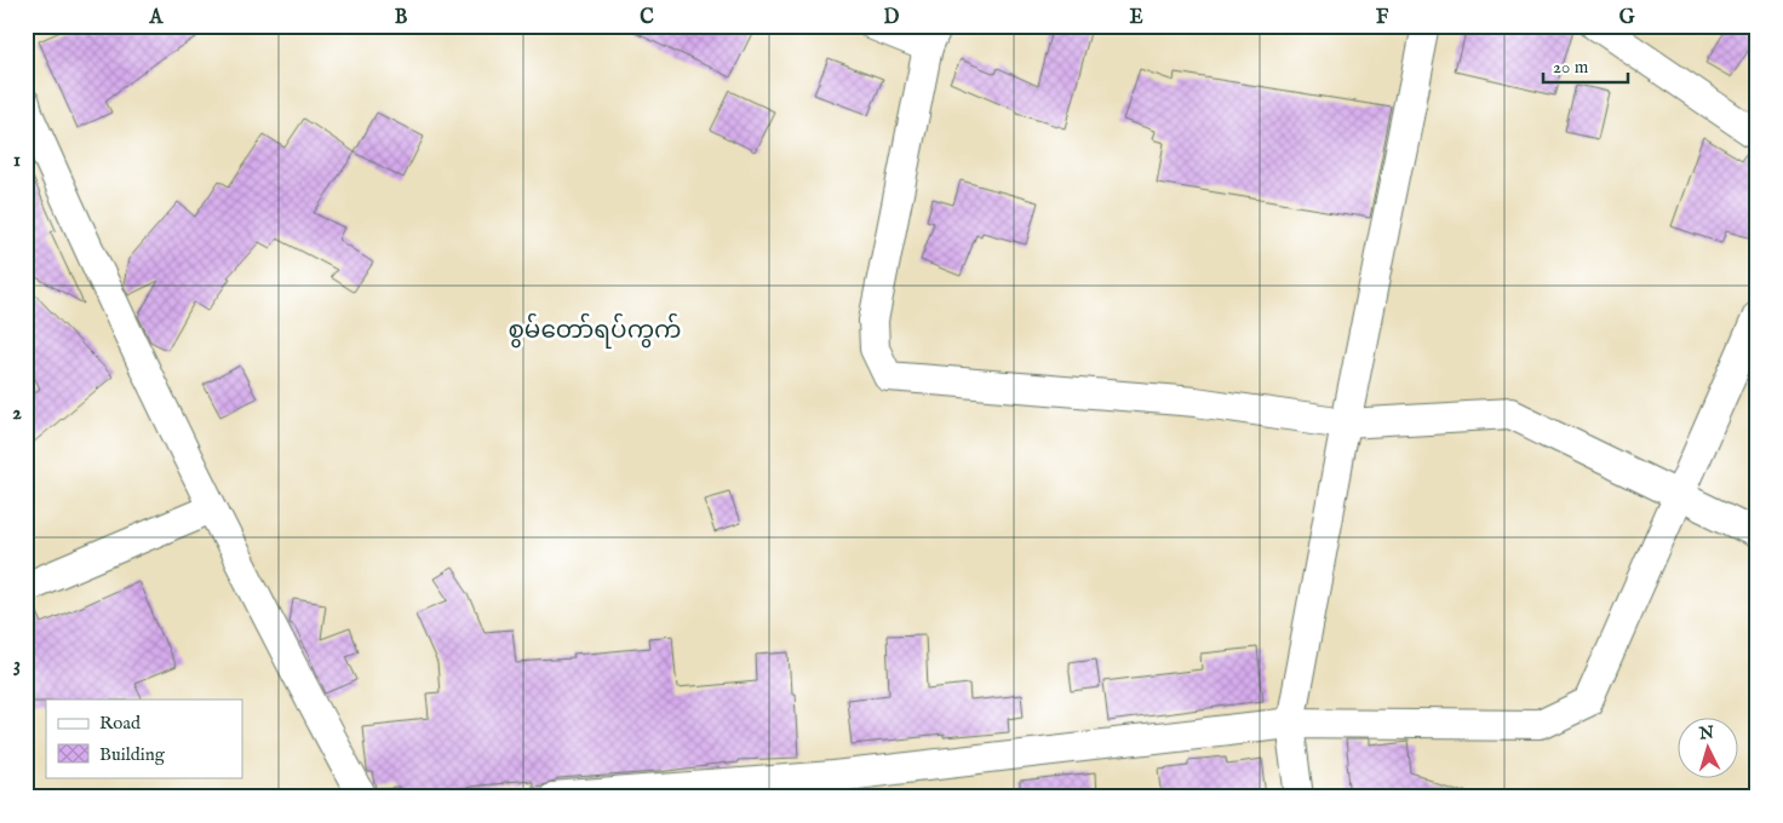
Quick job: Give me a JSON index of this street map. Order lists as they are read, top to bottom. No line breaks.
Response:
{"districts":["စွမ်တော်ရပ်ကွက်"],"legend":["Road","Building"],"scale_bar":"20 m","north":"top","grid":{"columns":["A","B","C","D","E","F","G"],"rows":["1","2","3"]}}
